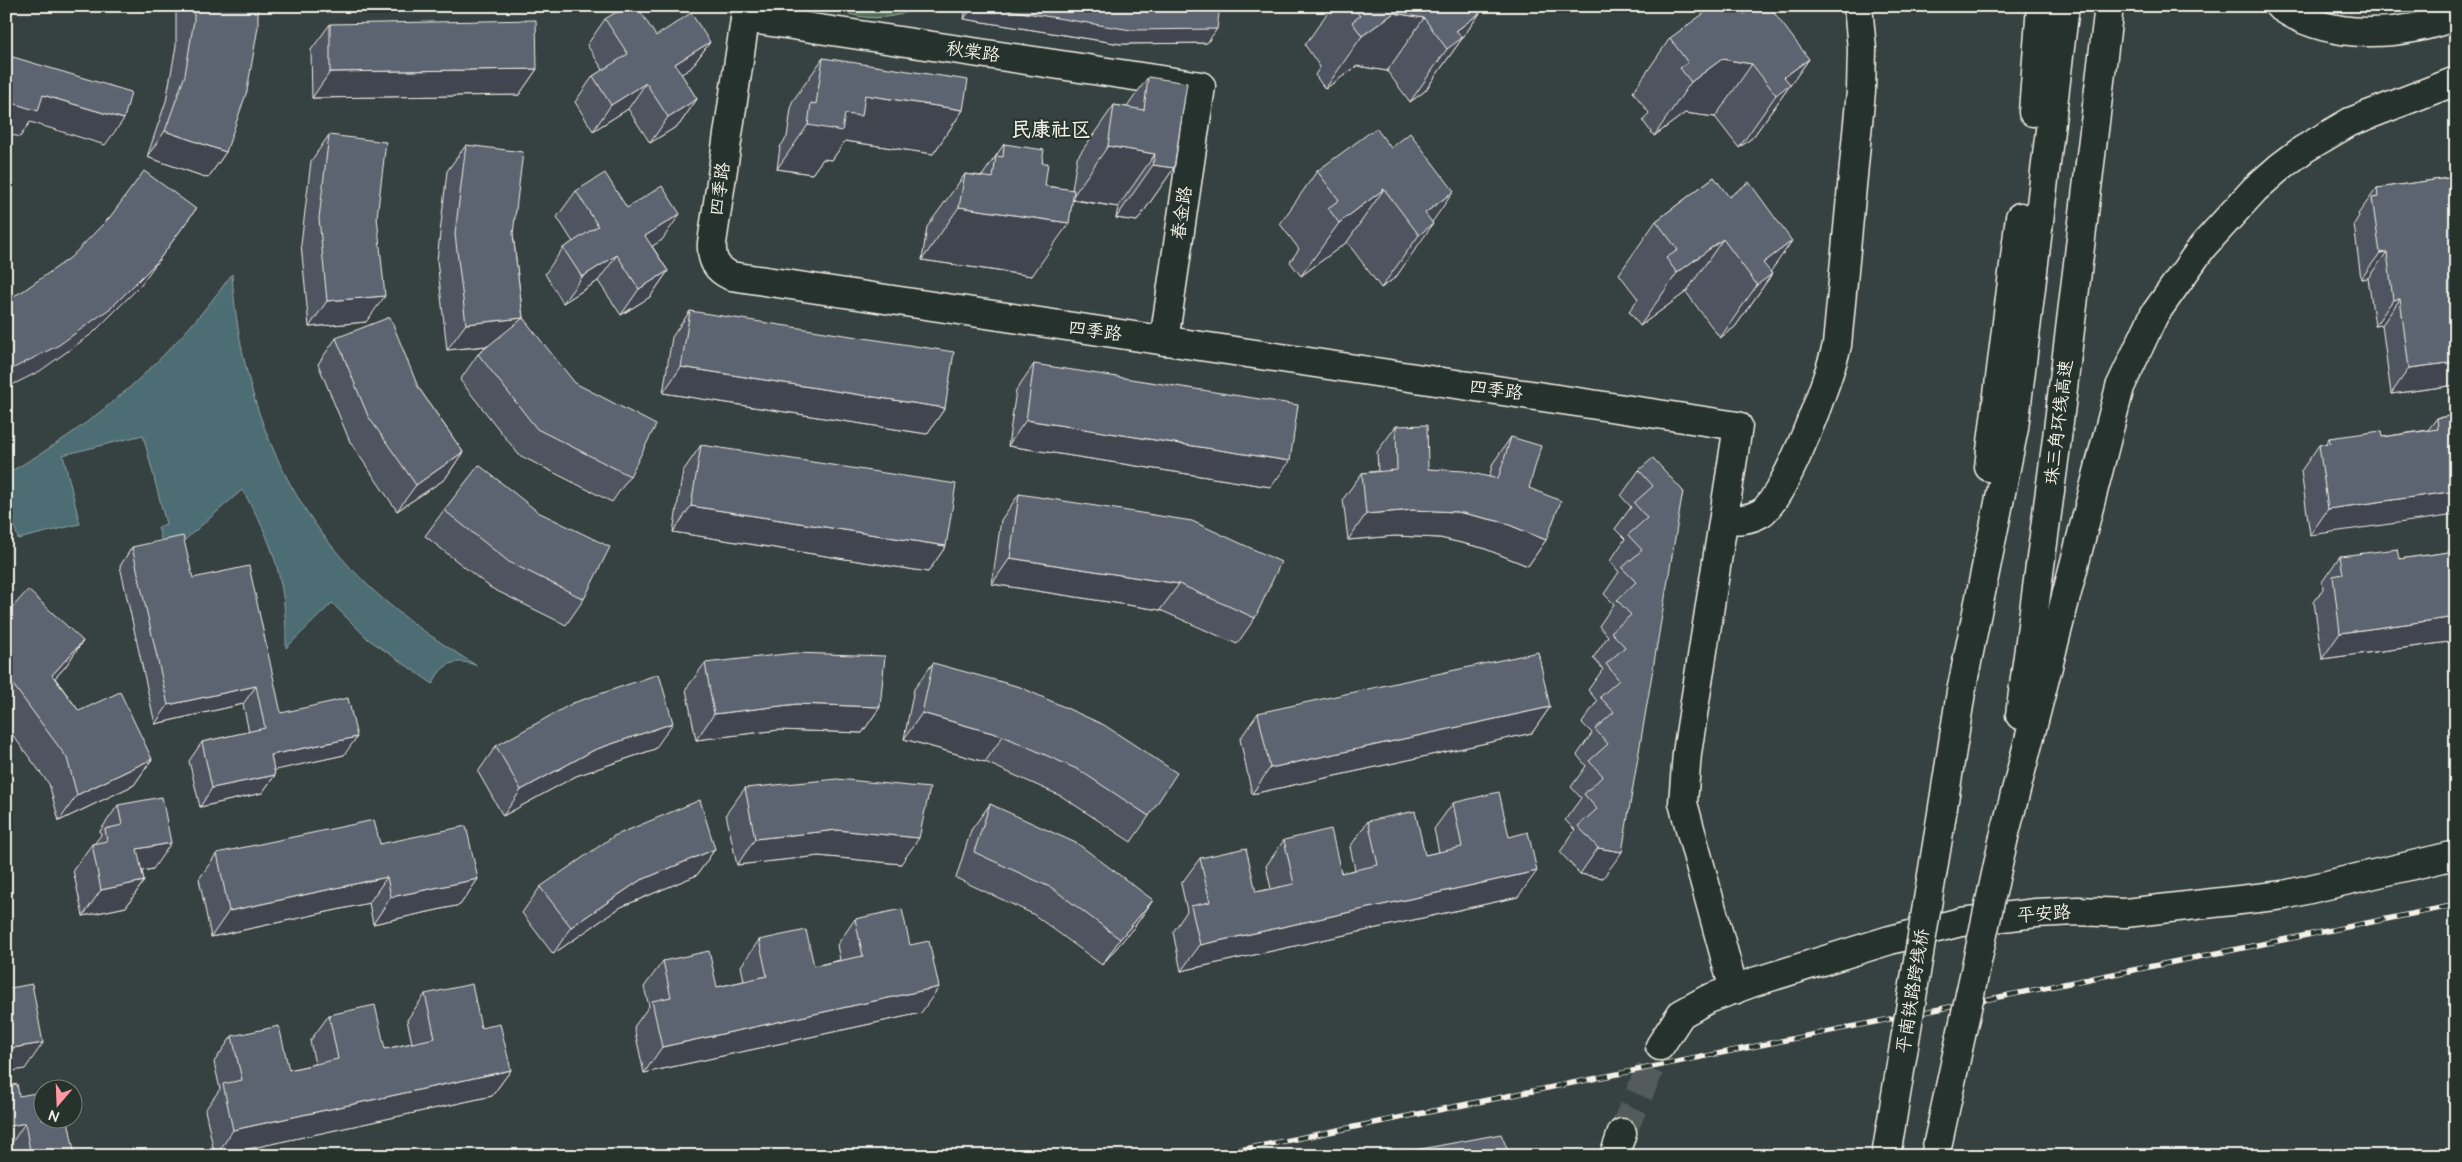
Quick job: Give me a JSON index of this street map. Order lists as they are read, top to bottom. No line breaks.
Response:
{"streets":{"main road":["秋棠路","四季路","春金路","珠三角环线高速","平安路","平南铁路跨线桥"]},"crossings":[["秋棠路","四季路"],["秋棠路","春金路"],["四季路","春金路"]],"districts":["民康社区"],"north":"bottom"}
